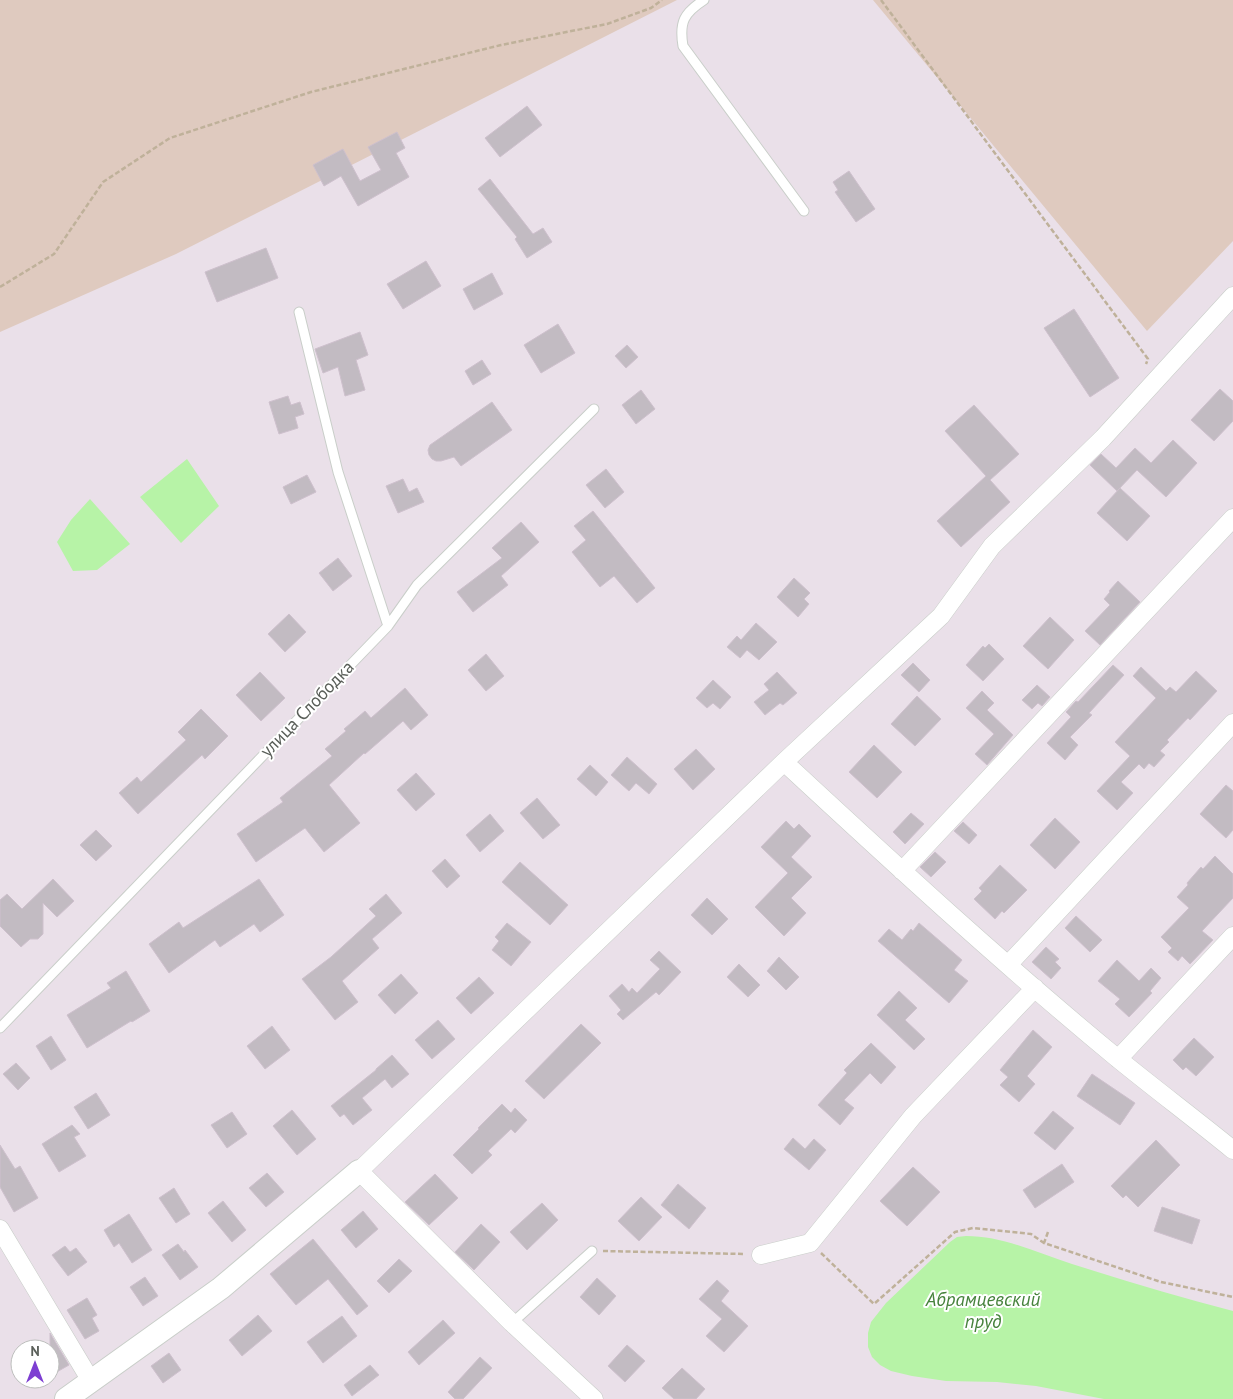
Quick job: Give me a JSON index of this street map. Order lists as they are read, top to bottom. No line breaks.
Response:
{"streets":{"lane":["улица Слободка"]},"water":["Абрамцевский пруд"],"north":"top"}
